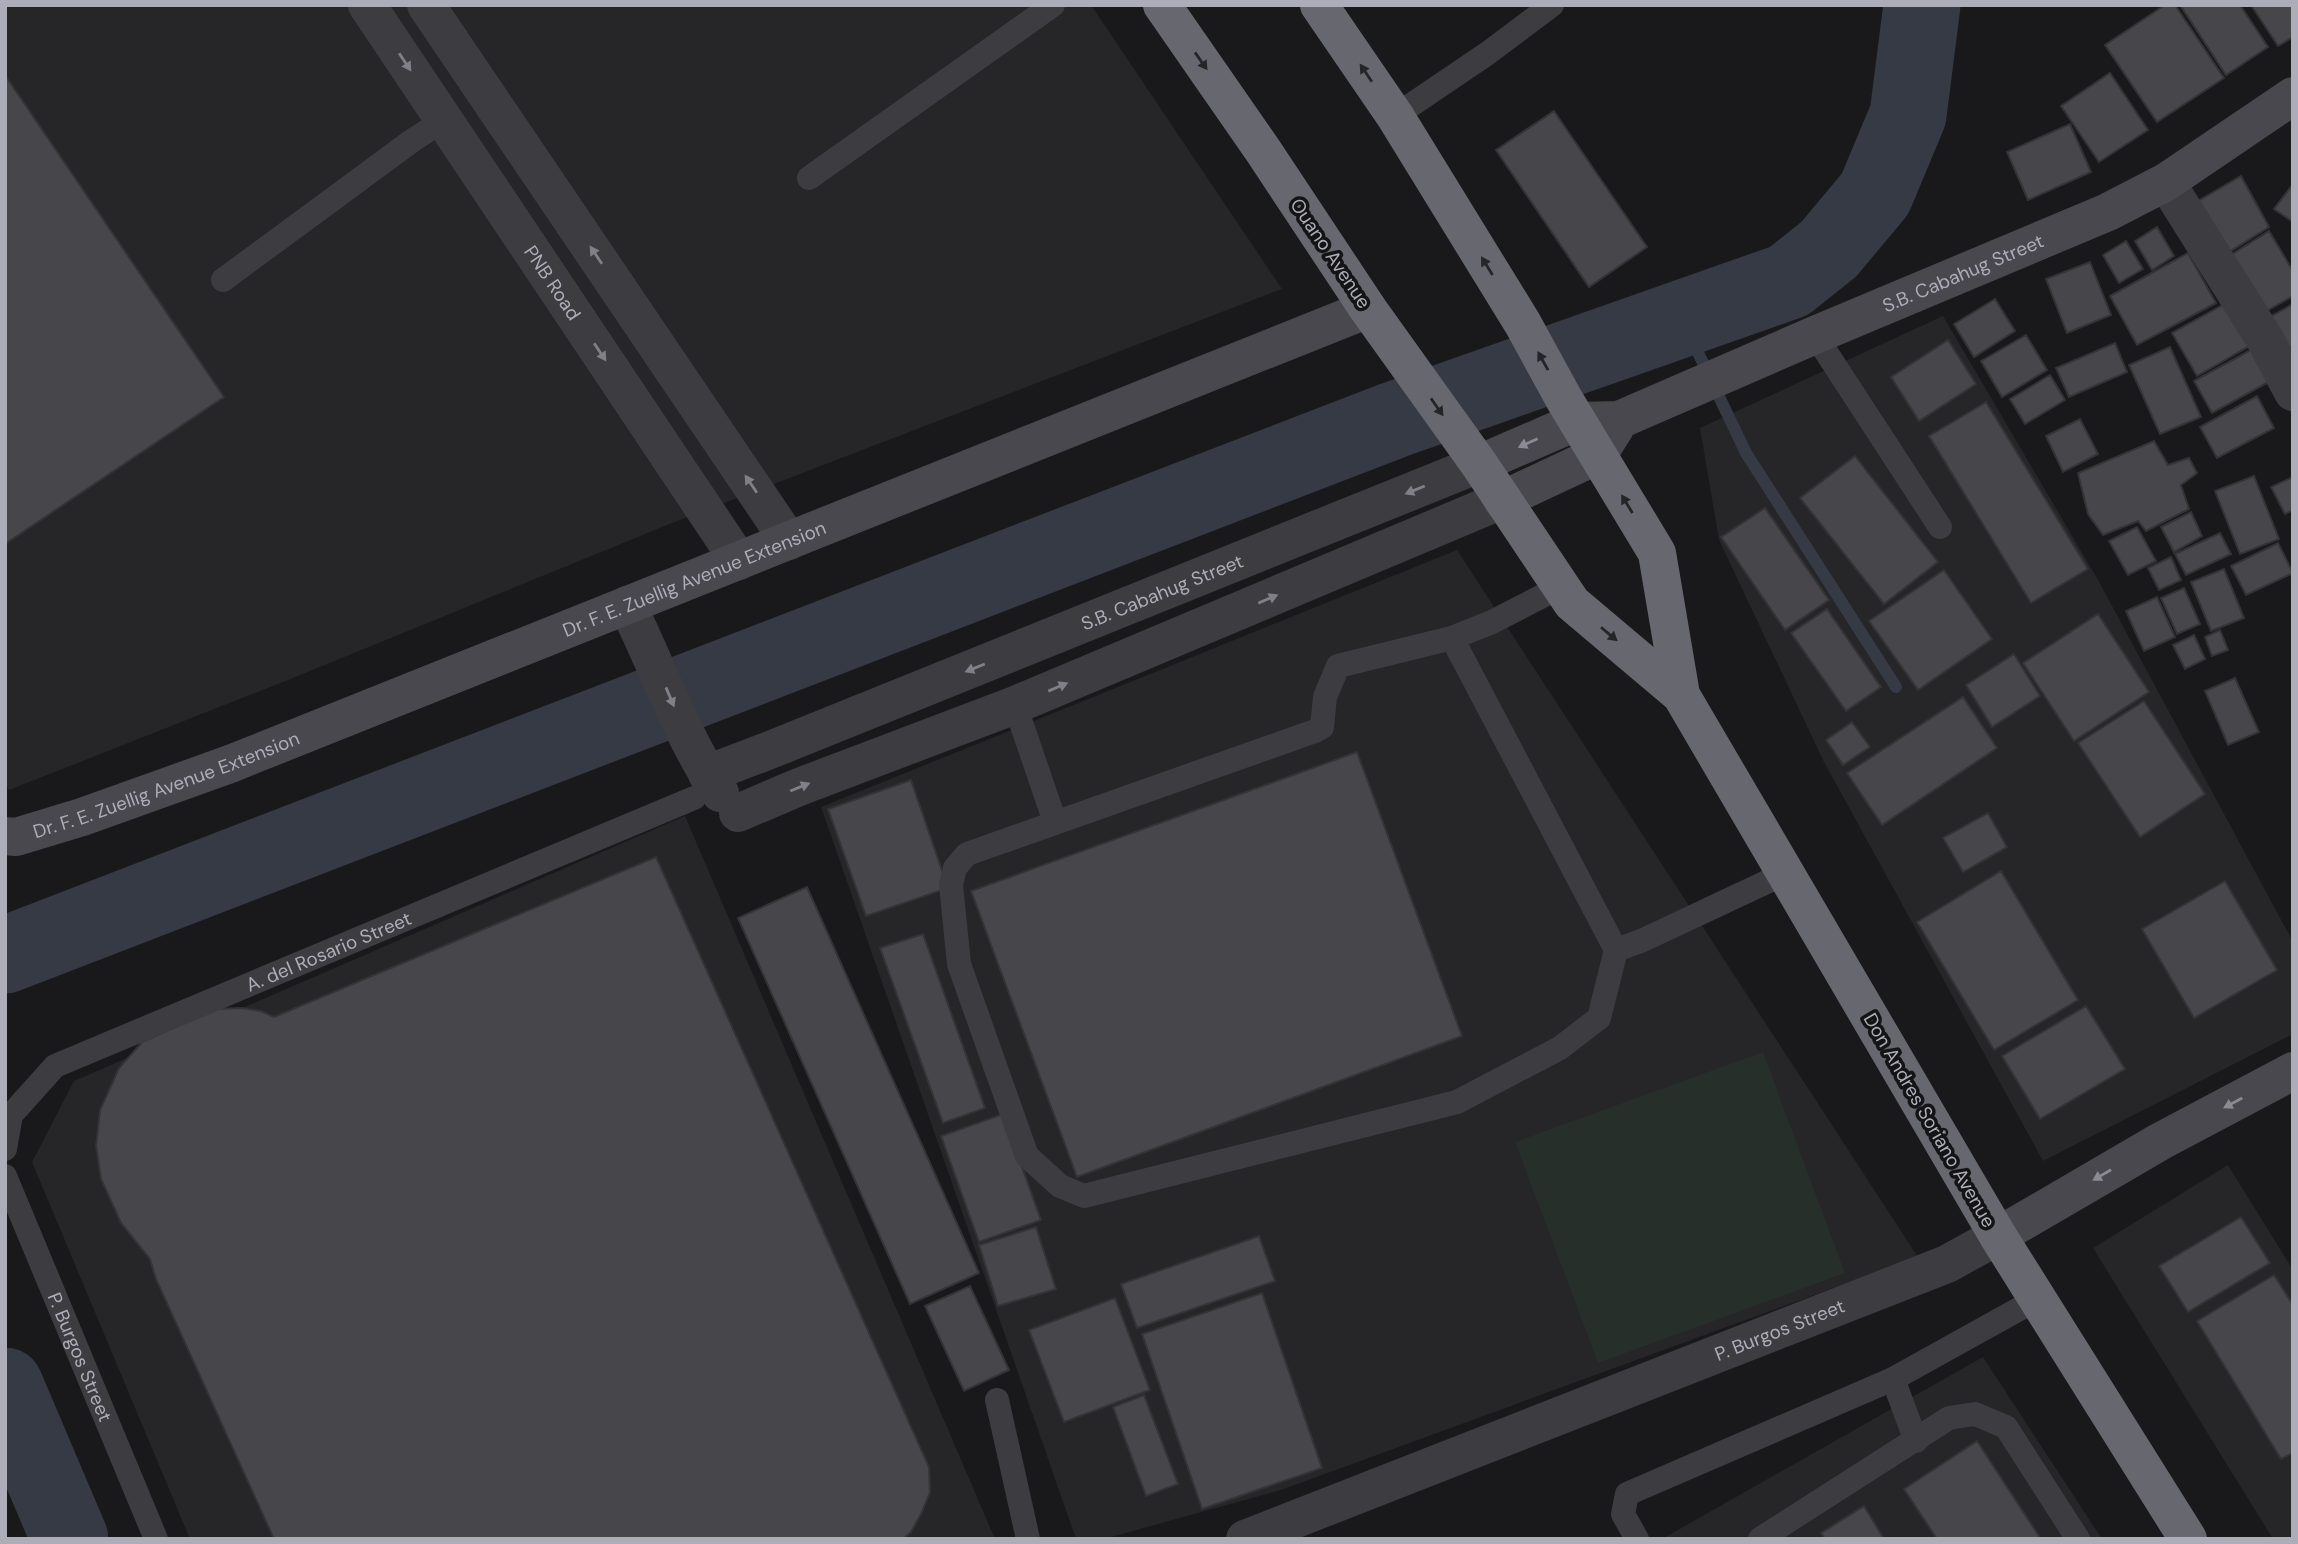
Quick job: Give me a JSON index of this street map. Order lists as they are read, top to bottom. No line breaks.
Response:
{"streets":{"highway":["Ouano Avenue","Don Andres Soriano Avenue"],"street":["S.B. Cabahug Street","PNB Road","Dr. F. E. Zuellig Avenue Extension","P. Burgos Street"],"lane":["A. del Rosario Street"]},"crossings":[["Ouano Avenue","S.B. Cabahug Street"],["Ouano Avenue","Dr. F. E. Zuellig Avenue Extension"],["Ouano Avenue","Don Andres Soriano Avenue"],["S.B. Cabahug Street","A. del Rosario Street"],["PNB Road","Dr. F. E. Zuellig Avenue Extension"],["Don Andres Soriano Avenue","P. Burgos Street"]]}
